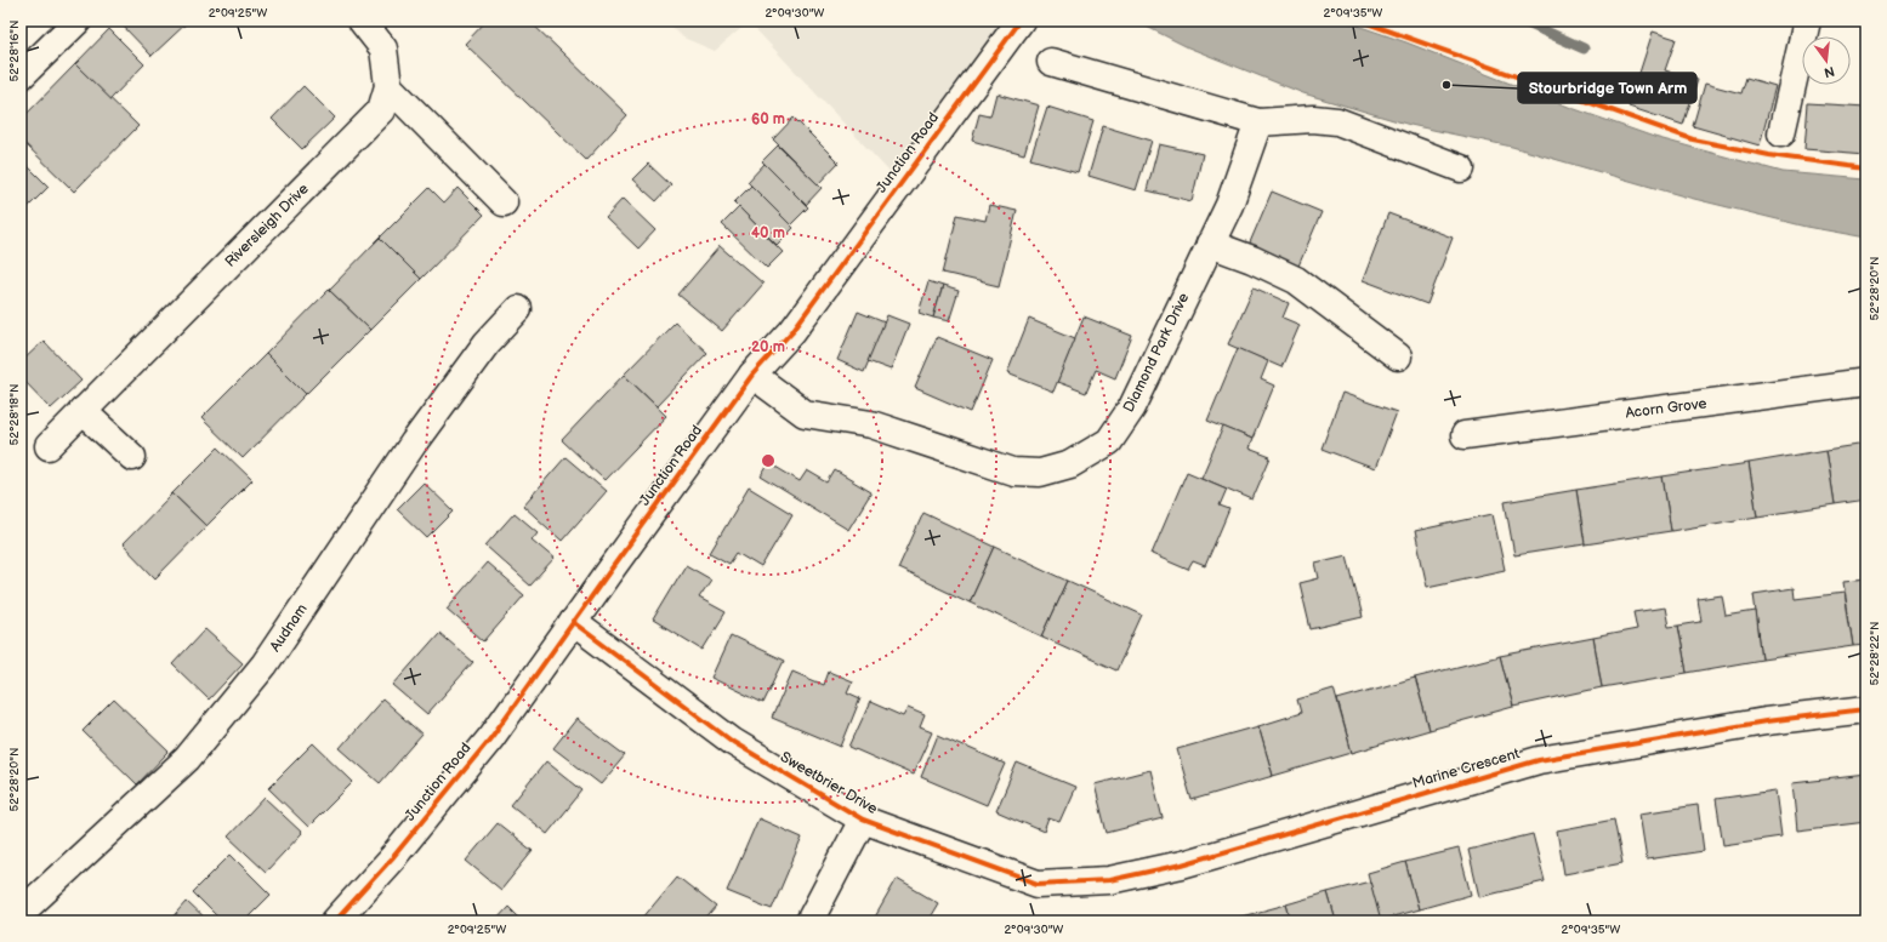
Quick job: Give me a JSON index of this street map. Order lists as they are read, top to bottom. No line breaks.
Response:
{"streets":{"street":["Junction Road","Riversleigh Drive","Diamond Park Drive","Acorn Grove","Audnam","Marine Crescent","Sweetbrier Drive"]},"crossings":[["Junction Road","Diamond Park Drive"],["Junction Road","Sweetbrier Drive"],["Marine Crescent","Sweetbrier Drive"]],"places":["Stourbridge Town Arm"],"north":"bottom","coordinates":["2°09'25\"W","2°09'30\"W","2°09'35\"W","52°28'16\"N","52°28'20\"N","52°28'18\"N","52°28'22\"N"],"rings":["60 m","40 m","20 m"]}
